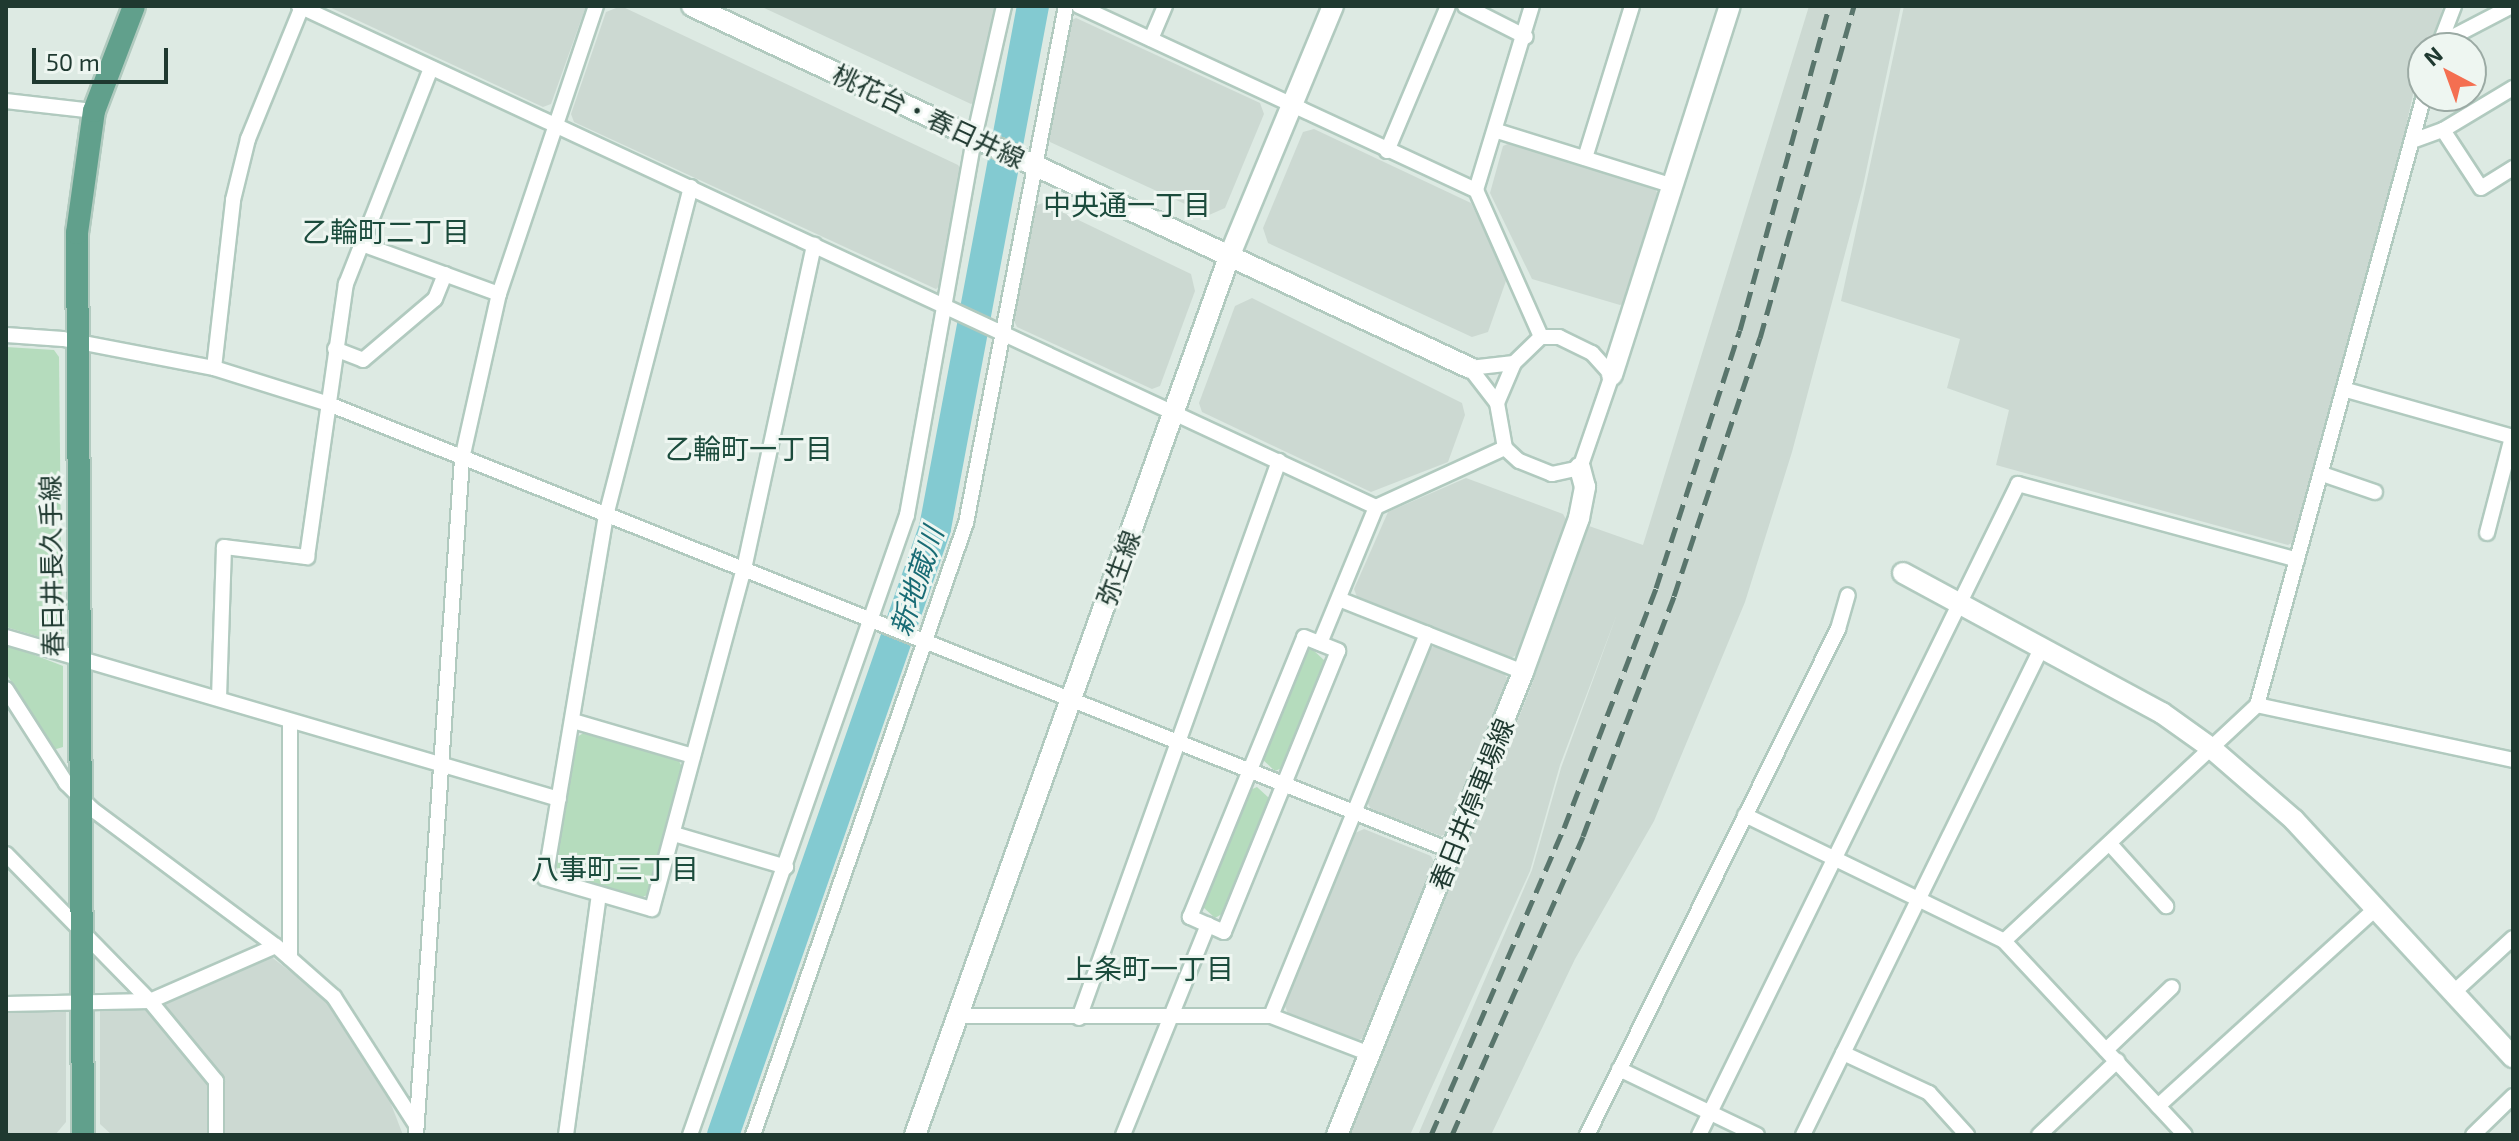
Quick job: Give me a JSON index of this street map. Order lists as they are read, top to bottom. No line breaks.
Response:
{"streets":{"main road":["春日井長久手線"],"street":["桃花台・春日井線","弥生線","春日井停車場線"]},"crossings":[["桃花台・春日井線","弥生線"]],"districts":["中央通一丁目","乙輪町二丁目","乙輪町一丁目","八事町三丁目","上条町一丁目"],"water":["新地蔵川"],"scale_bar":"50 m","north":"top left"}
